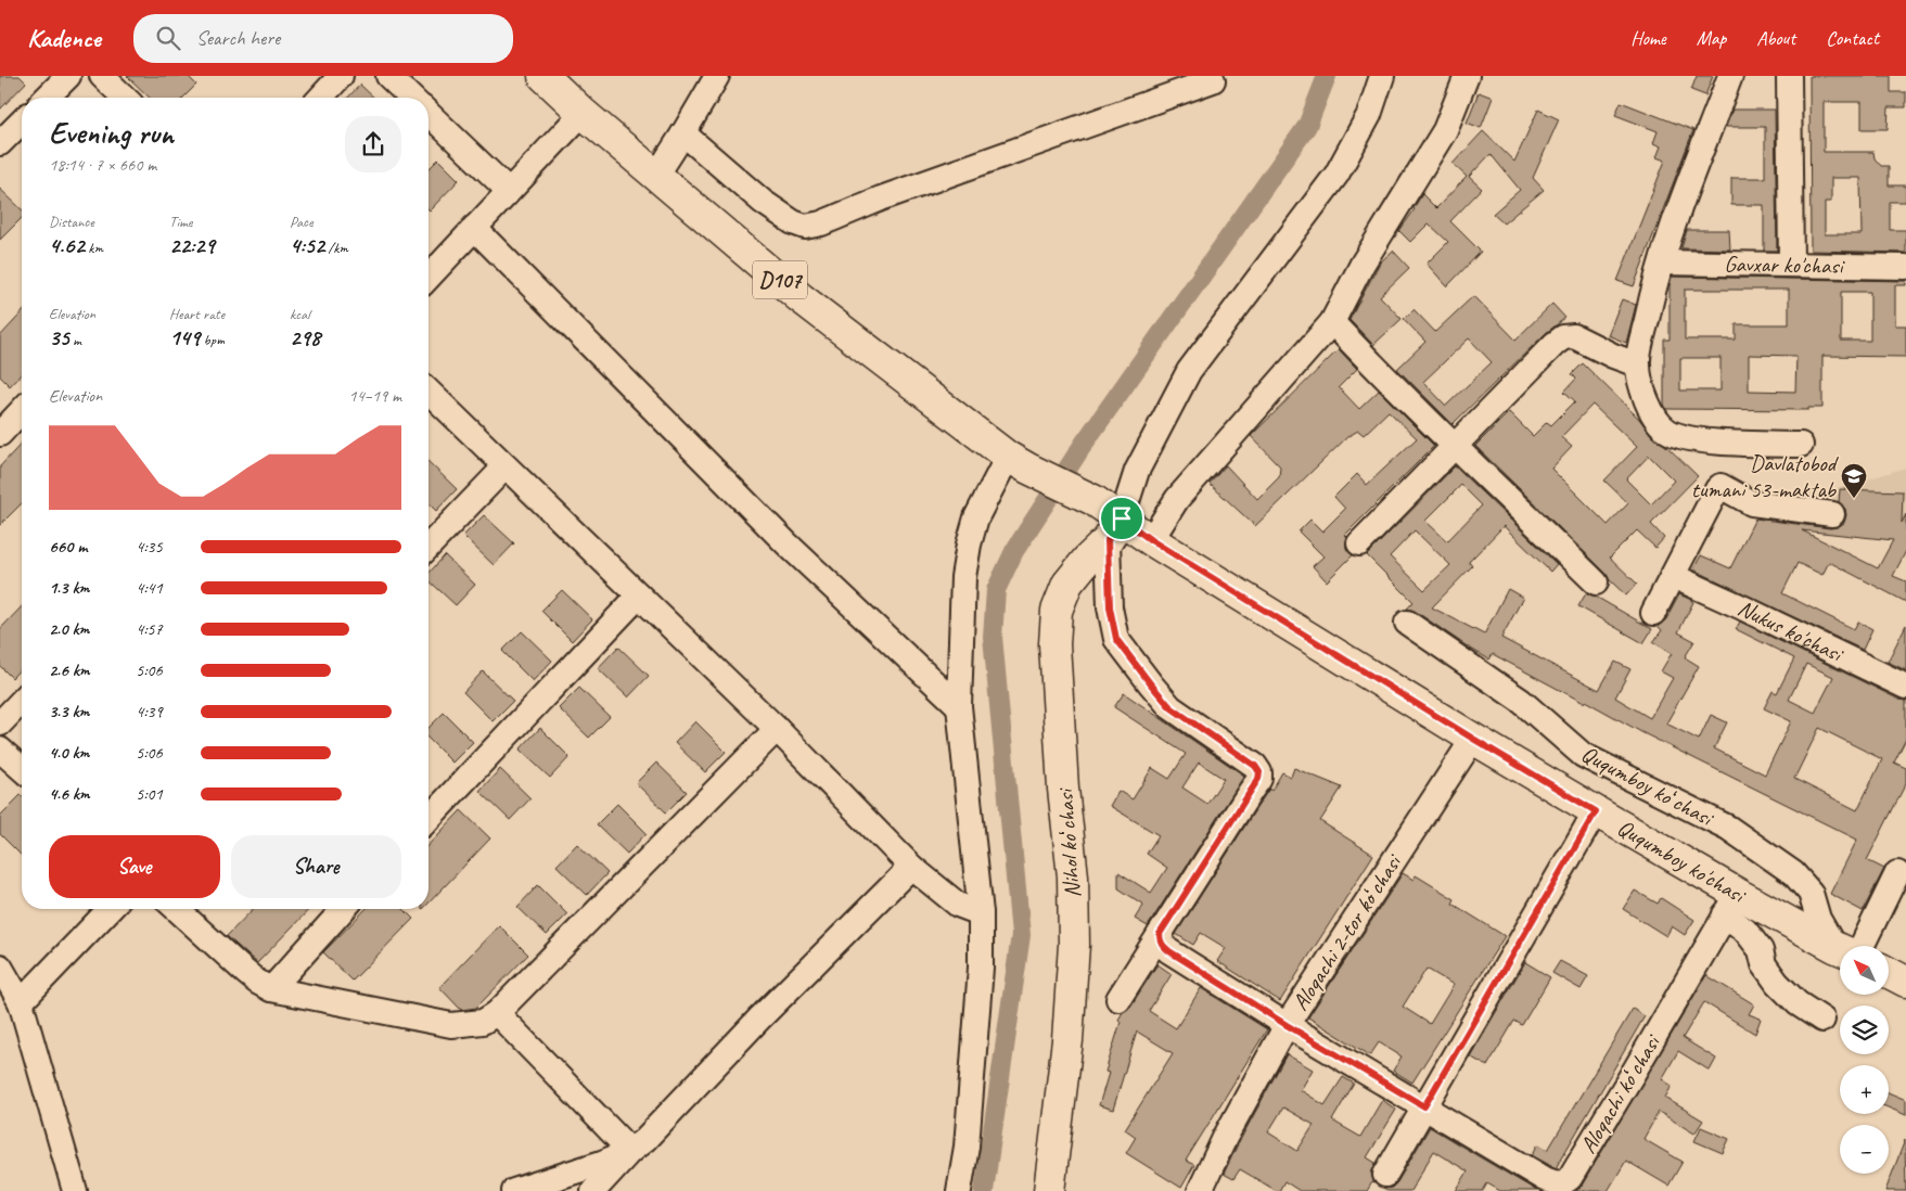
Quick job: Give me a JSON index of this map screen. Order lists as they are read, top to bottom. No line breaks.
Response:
{"streets":{"main road":["D107","Nihol koʻchasi","Ququmboy ko'chasi"],"street":["Gavxar ko'chasi","Nukus ko'chasi","Ququmboy koʻchasi","Aloqachi 2-tor koʻchasi","Aloqachi koʻchasi"]},"crossings":[["D107","Ququmboy ko'chasi"],["Nihol koʻchasi","Ququmboy ko'chasi"],["Ququmboy ko'chasi","Aloqachi 2-tor koʻchasi"],["Ququmboy ko'chasi","Aloqachi koʻchasi"],["Aloqachi 2-tor koʻchasi","Aloqachi koʻchasi"]],"places":{"school or university":["Davlatobod tumani 53-maktab"]},"north":"top left","page":{"header":"Kadence","search":"Search here","nav":["Home","Map","About","Contact"],"heading":["Evening run","18:14 · 7 × 660 m"],"stats":[["Distance","4.62 km"],["Time","22:29"],["Pace","4:52 /km"],["Elevation","35 m"],["Heart rate","149 bpm"],["kcal","298"]],"chart":["Elevation","14–19 m"],"list":[{"name":"660 m","note":"4:35"},{"name":"1.3 km","note":"4:41"},{"name":"2.0 km","note":"4:57"},{"name":"2.6 km","note":"5:06"},{"name":"3.3 km","note":"4:39"},{"name":"4.0 km","note":"5:06"},{"name":"4.6 km","note":"5:01"}],"buttons":["Save","Share"],"map_buttons":["+","−"]}}
